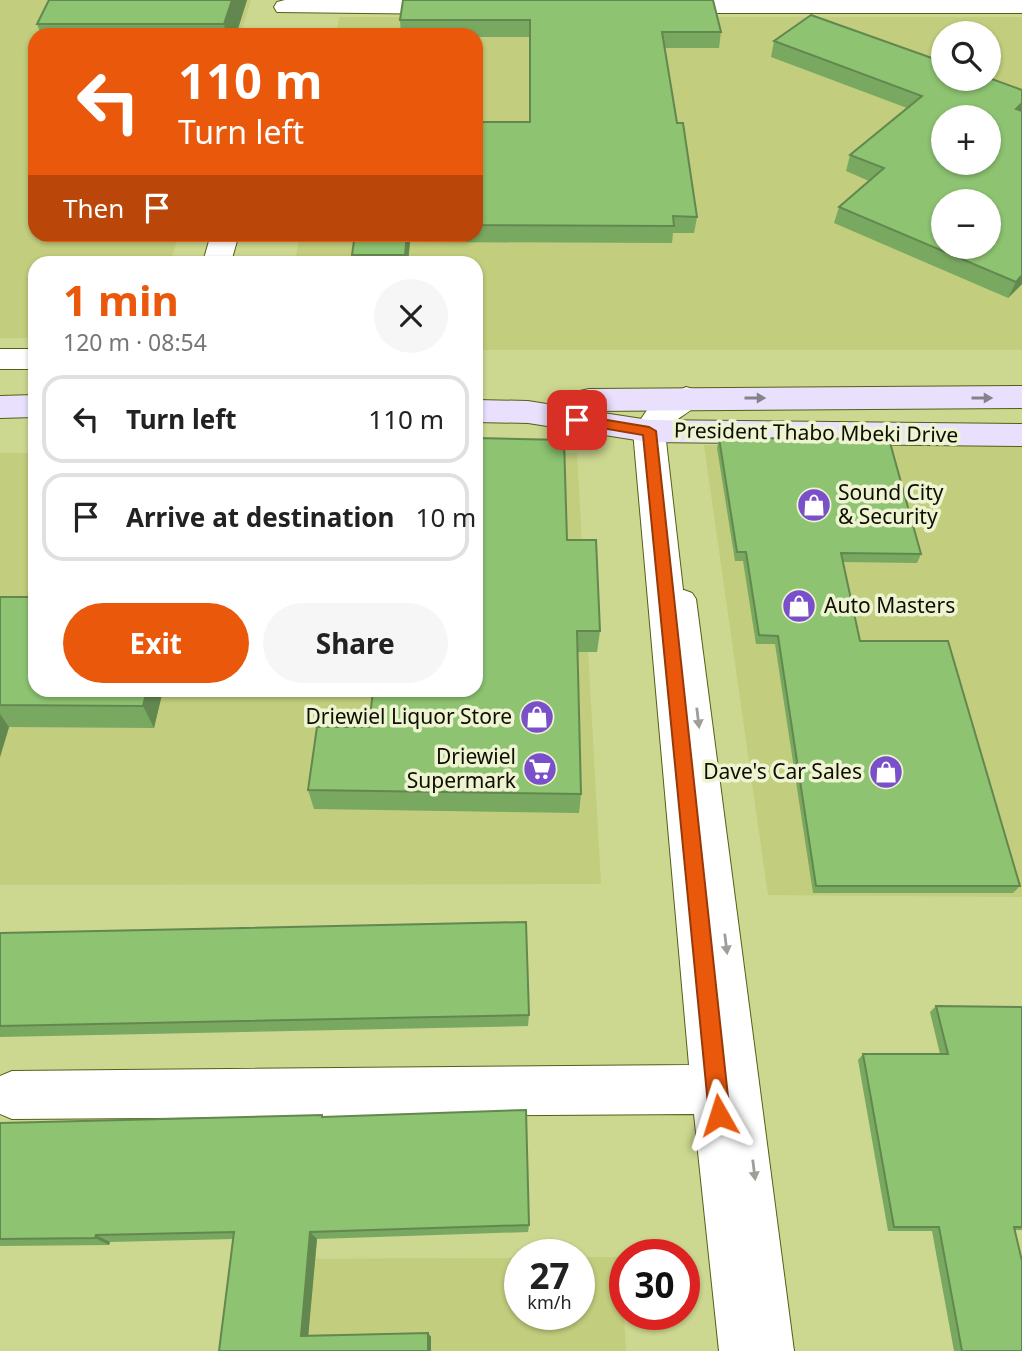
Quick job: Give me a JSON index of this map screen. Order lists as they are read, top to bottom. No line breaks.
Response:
{"streets":{"street":["President Thabo Mbeki Drive"]},"places":{"shop":["Sound City & Security","Auto Masters","Driewiel Liquor Store","Dave's Car Sales"],"supermarket":["Driewiel Supermark"]},"page":{"map_buttons":["+","−"],"turn":["110 m","Turn left"],"then":"Then","heading":["1 min","120 m · 08:54"],"list":[{"name":"Turn left","value":"110 m"},{"name":"Arrive at destination","value":"10 m"}],"buttons":["Exit","Share"],"speed":"27 km/h","limit":"30"}}
